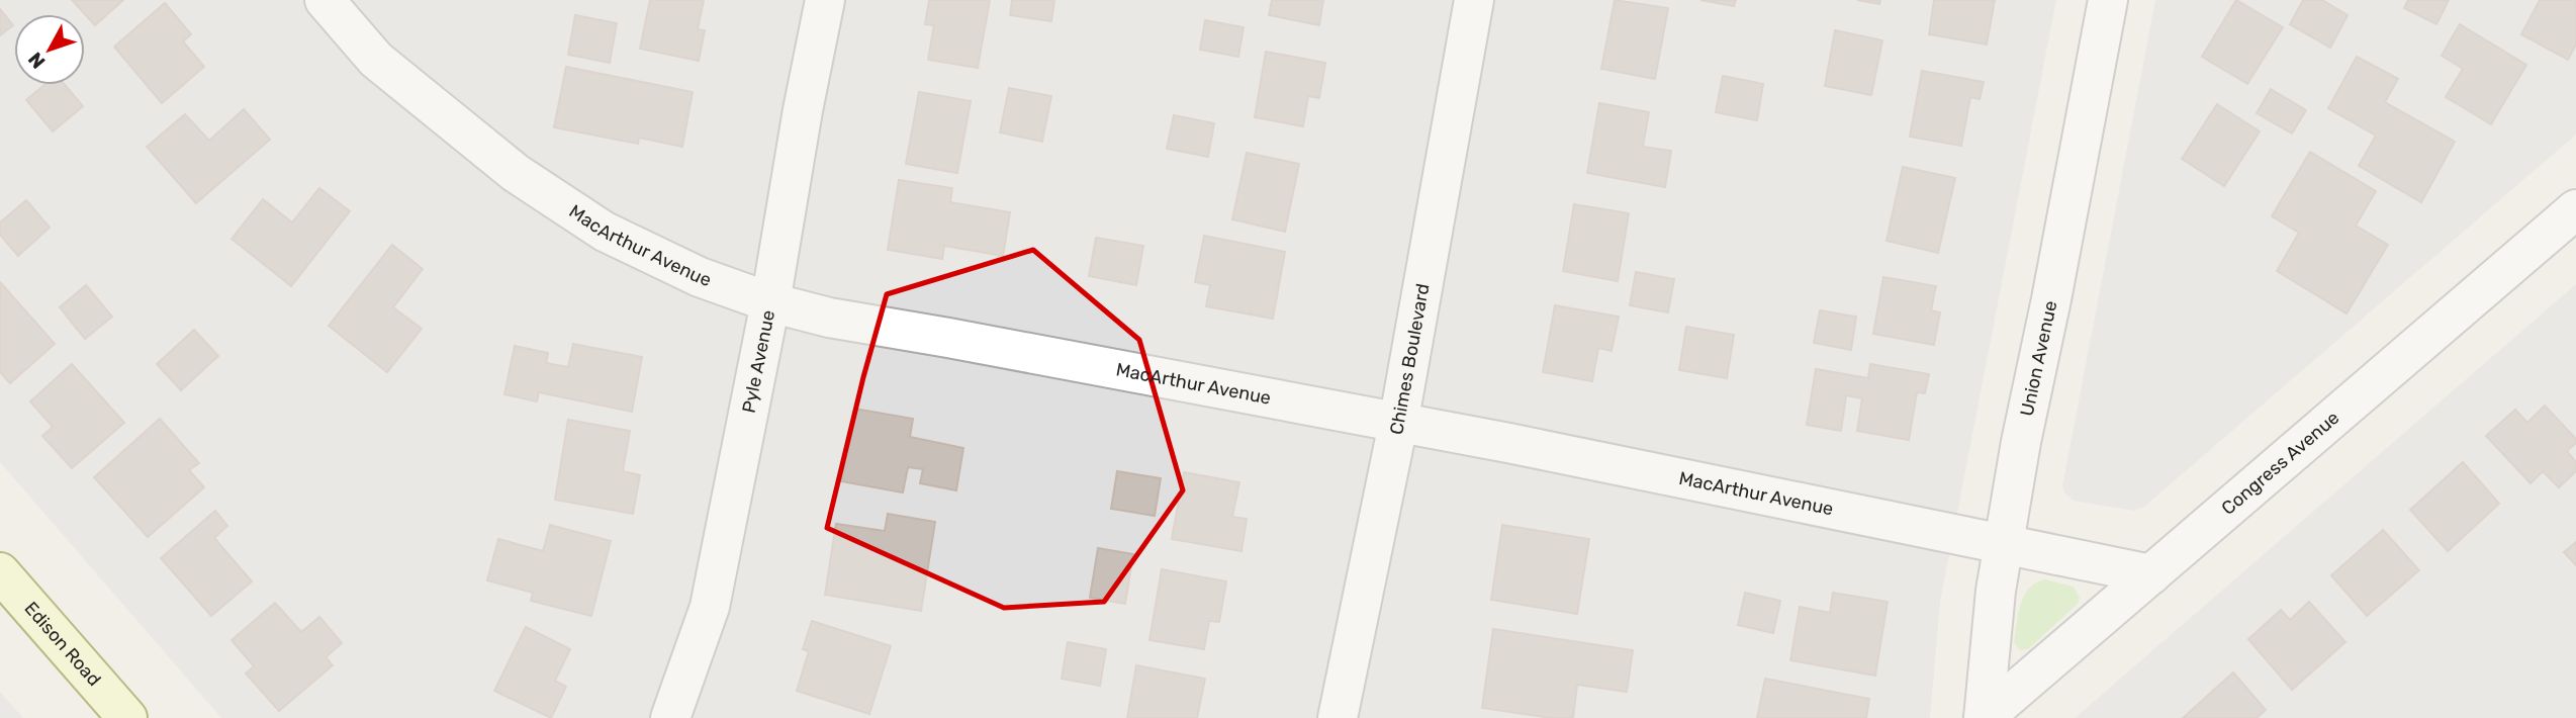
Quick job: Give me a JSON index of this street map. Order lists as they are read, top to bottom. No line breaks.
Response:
{"streets":{"main road":["Edison Road"],"street":["MacArthur Avenue","Union Avenue","Chimes Boulevard","Pyle Avenue","Congress Avenue"]},"crossings":[["MacArthur Avenue","Union Avenue"],["MacArthur Avenue","Chimes Boulevard"],["MacArthur Avenue","Pyle Avenue"],["MacArthur Avenue","Congress Avenue"],["Union Avenue","Congress Avenue"]],"north":"bottom left"}
